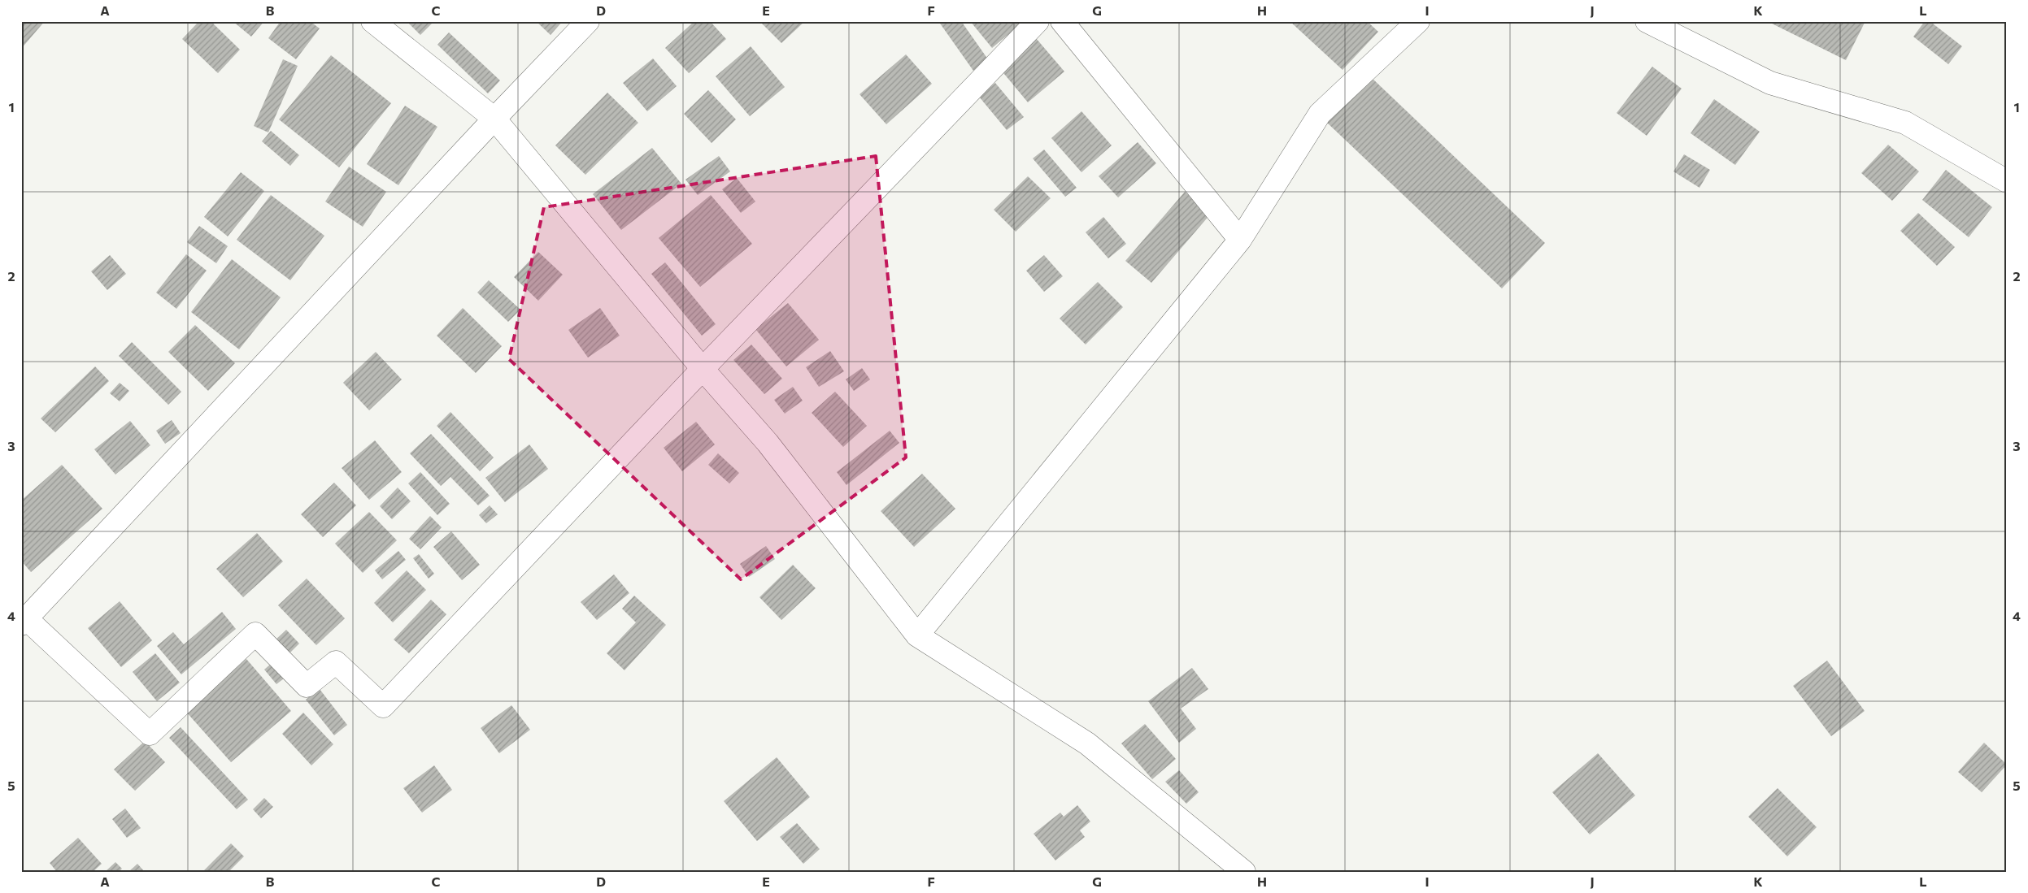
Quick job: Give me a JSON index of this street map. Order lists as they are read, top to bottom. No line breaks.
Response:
{"grid":{"columns":["A","B","C","D","E","F","G","H","I","J","K","L"],"rows":["1","2","3","4","5"]}}
